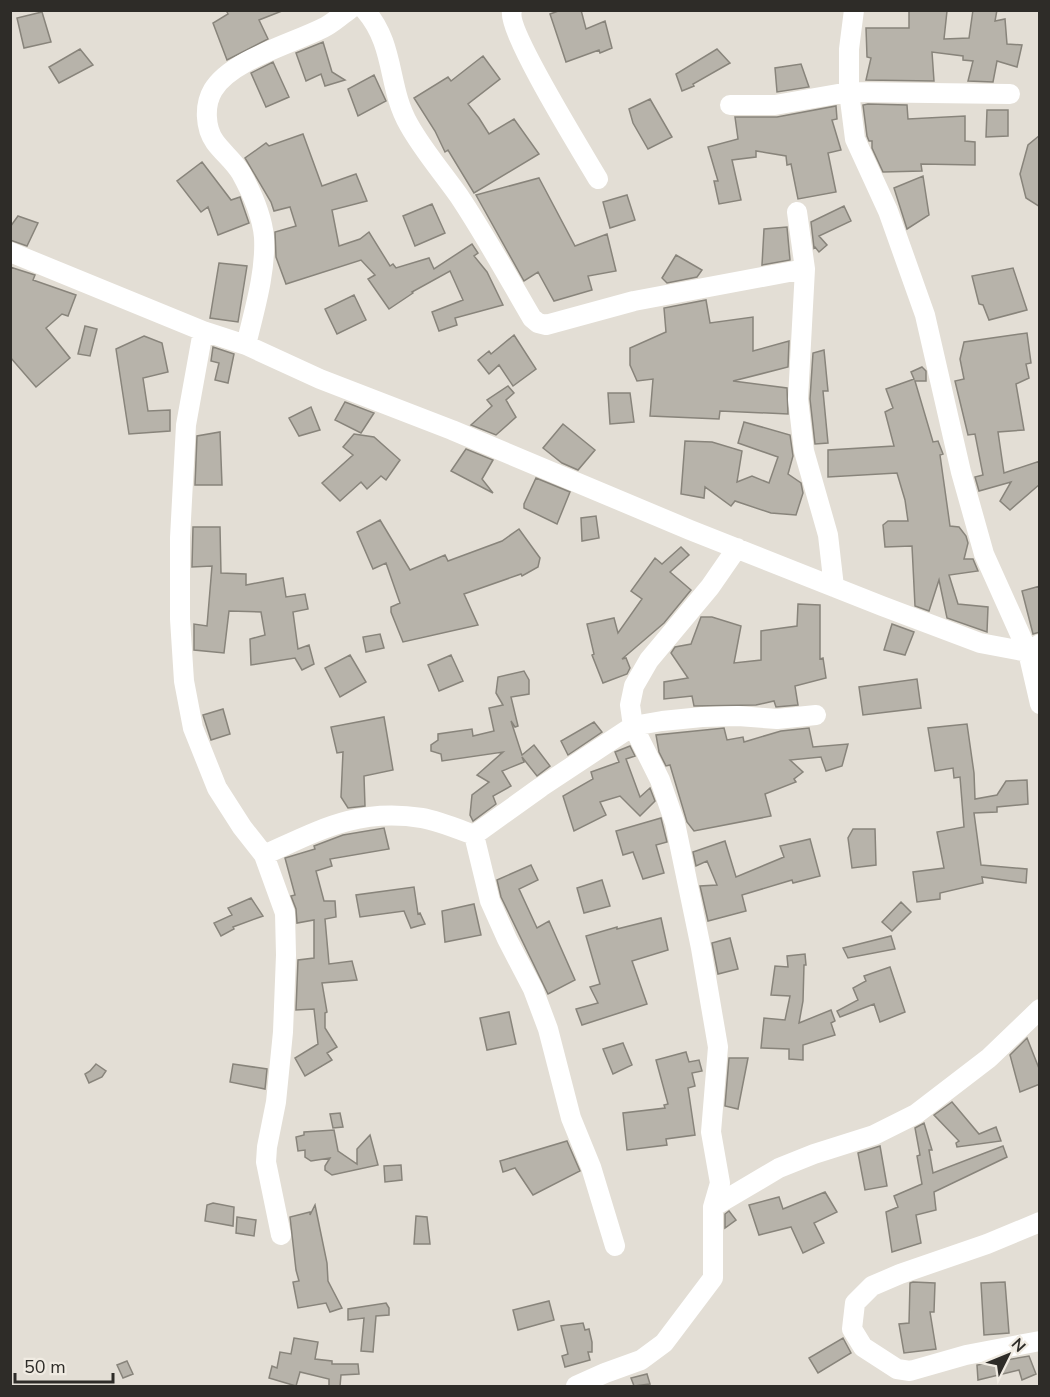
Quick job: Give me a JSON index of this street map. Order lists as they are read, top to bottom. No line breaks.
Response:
{"scale_bar":"50 m","north":"top right"}
